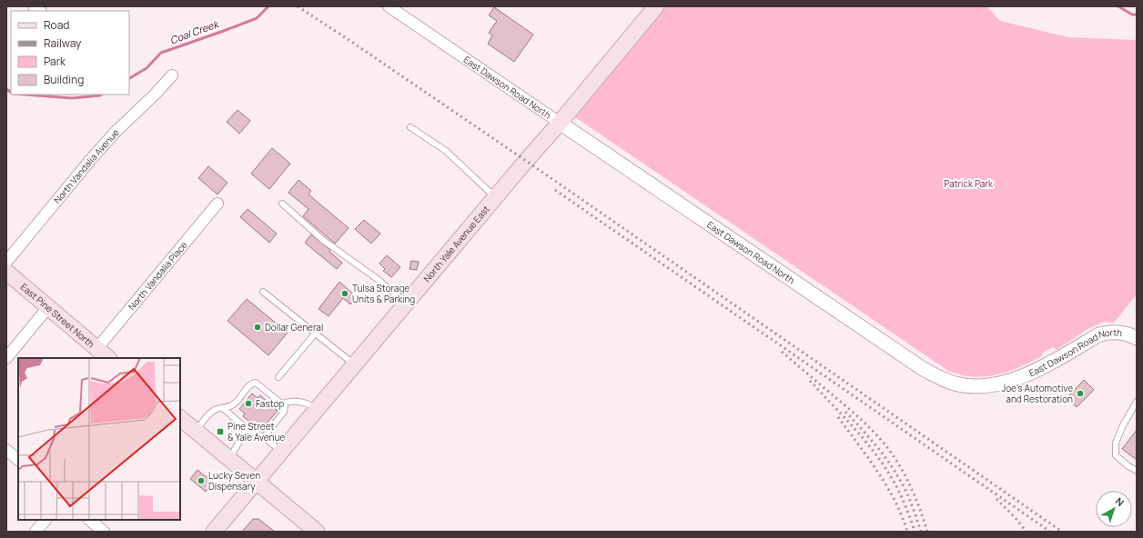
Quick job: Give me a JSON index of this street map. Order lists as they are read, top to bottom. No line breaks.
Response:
{"streets":{"main road":["North Yale Avenue East","East Pine Street North"],"street":["East Dawson Road North","North Vandalia Avenue","North Vandalia Place"]},"crossings":[["East Dawson Road North","North Yale Avenue East"],["North Vandalia Place","East Pine Street North"]],"water":["Coal Creek"],"parks":["Patrick Park"],"places":{"other":["Tulsa Storage Units & Parking","Dollar General","Joe's Automotive and Restoration","Fastop","Lucky Seven Dispensary"],"transit":["Pine Street & Yale Avenue"]},"legend":["Road","Railway","Park","Building"],"north":"top right"}
